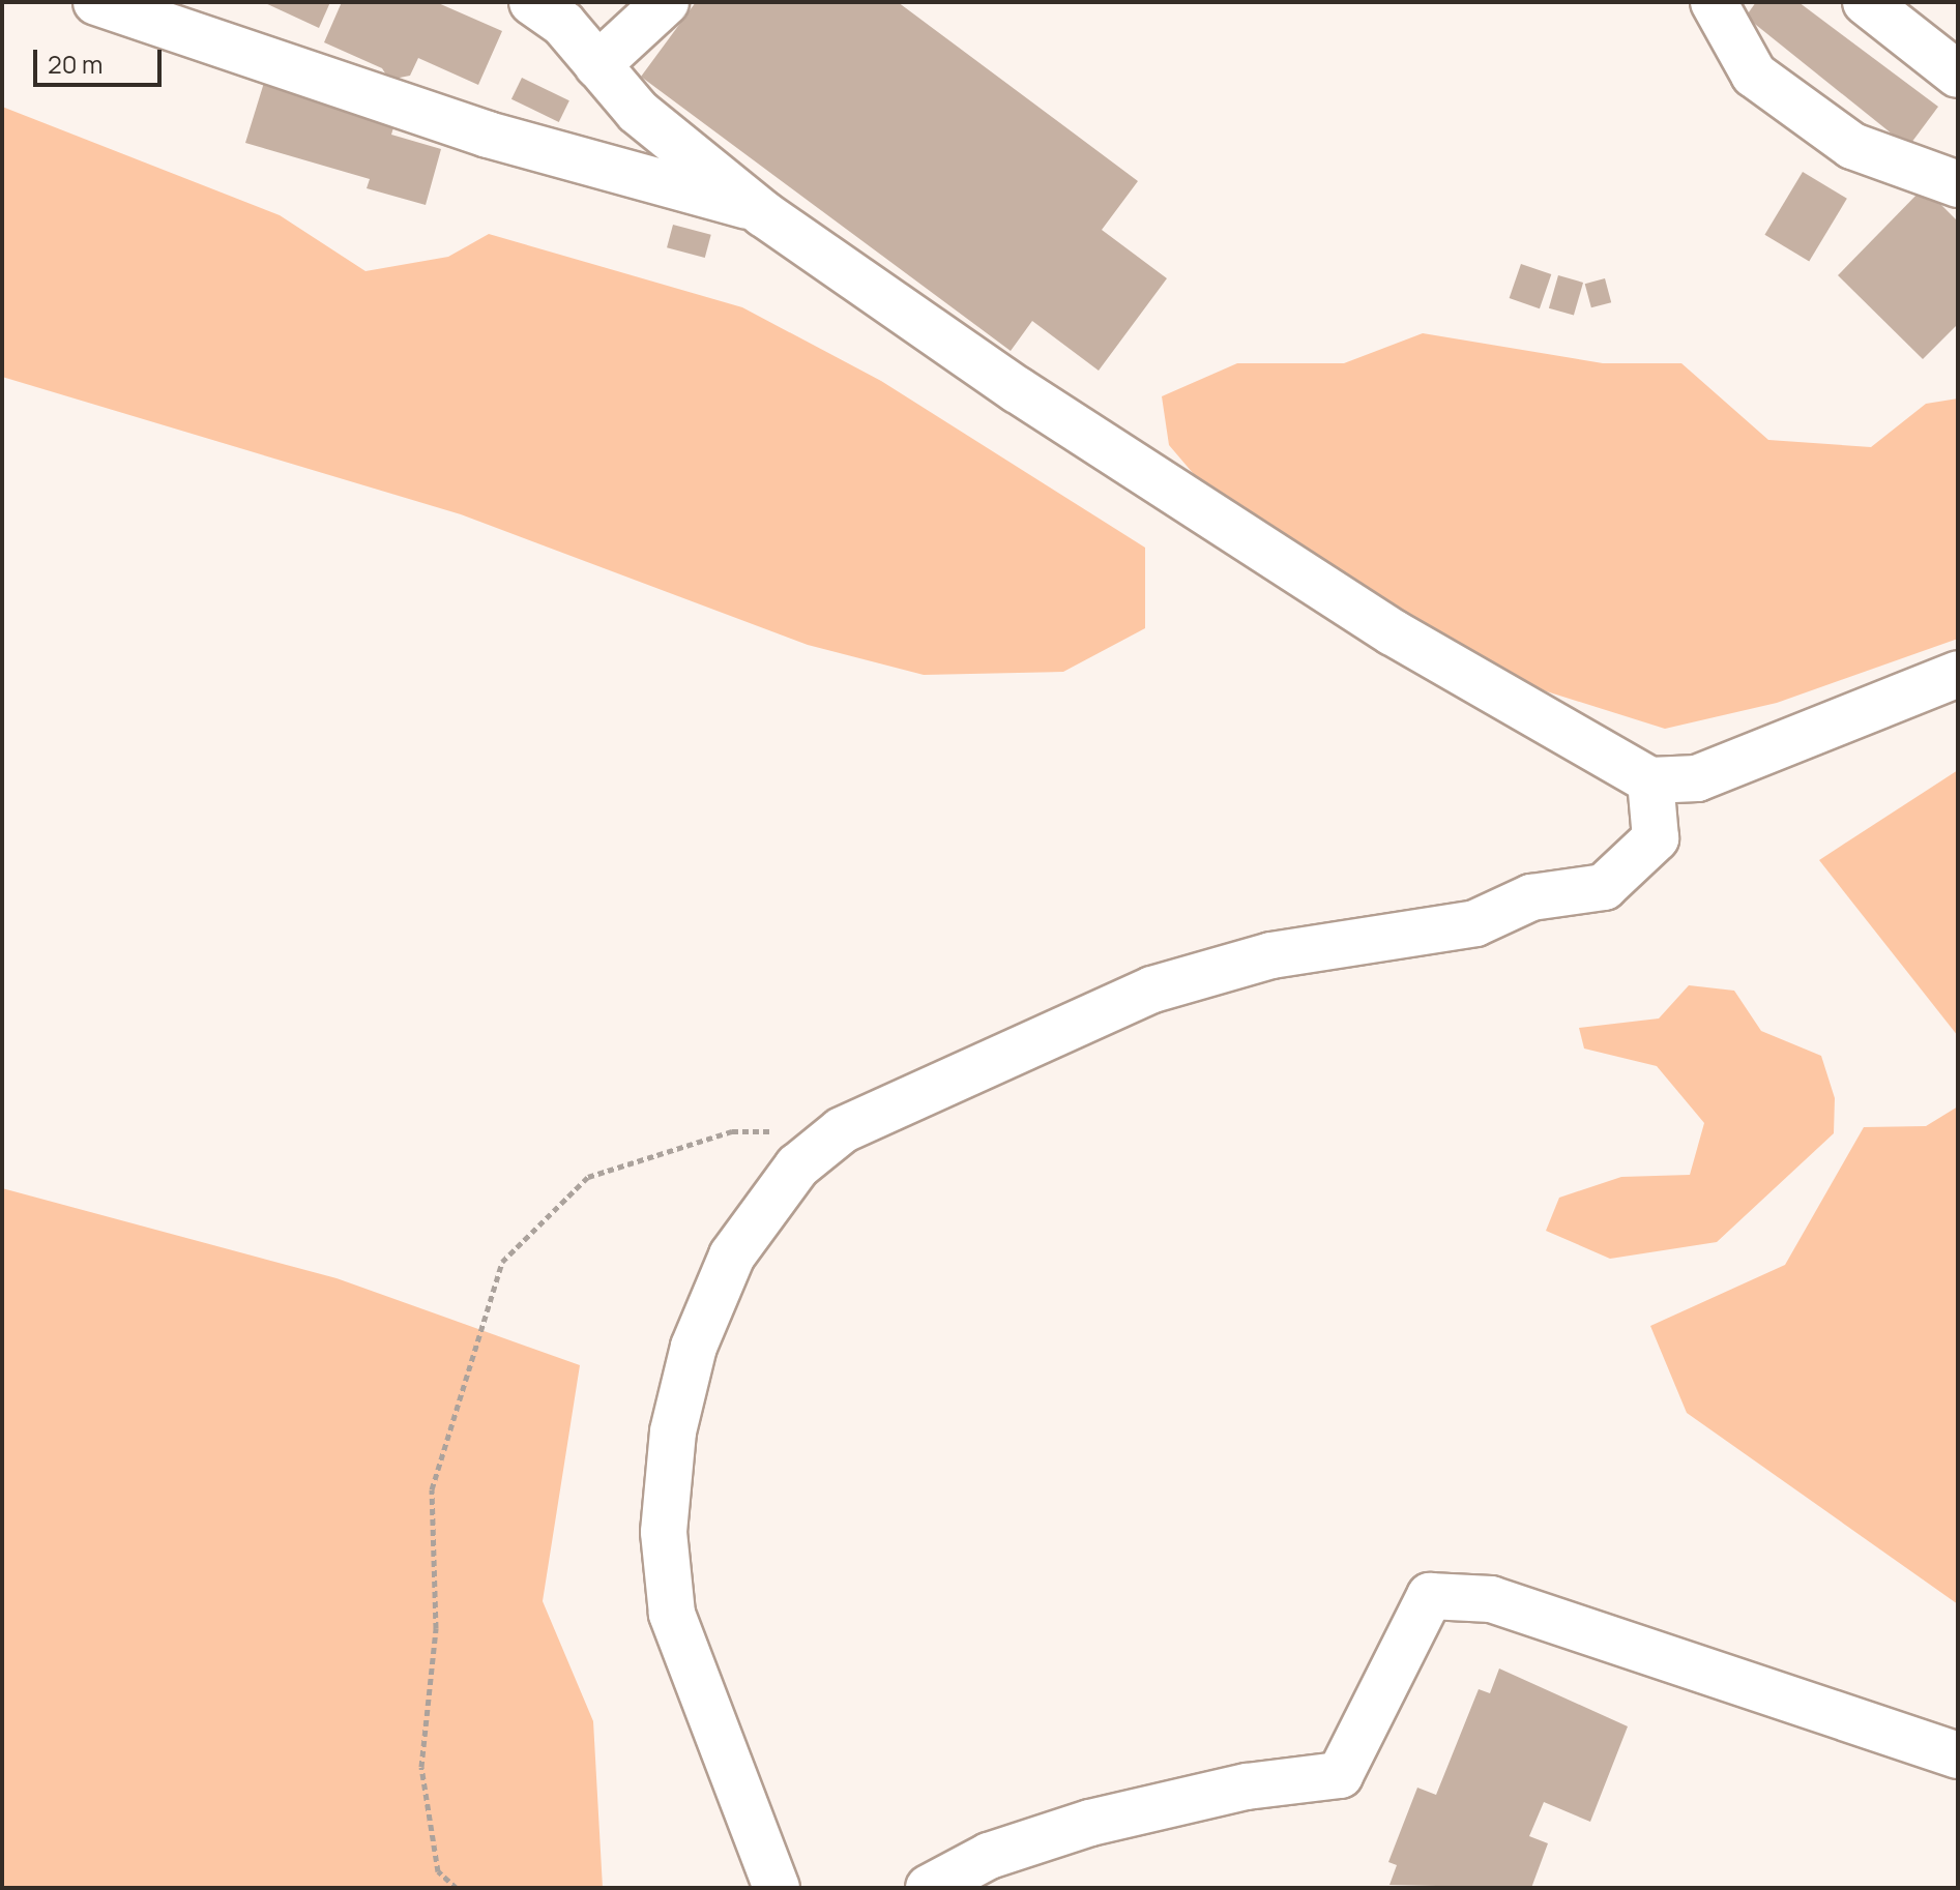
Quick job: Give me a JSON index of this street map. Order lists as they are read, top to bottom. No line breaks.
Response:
{"scale_bar":"20 m"}
